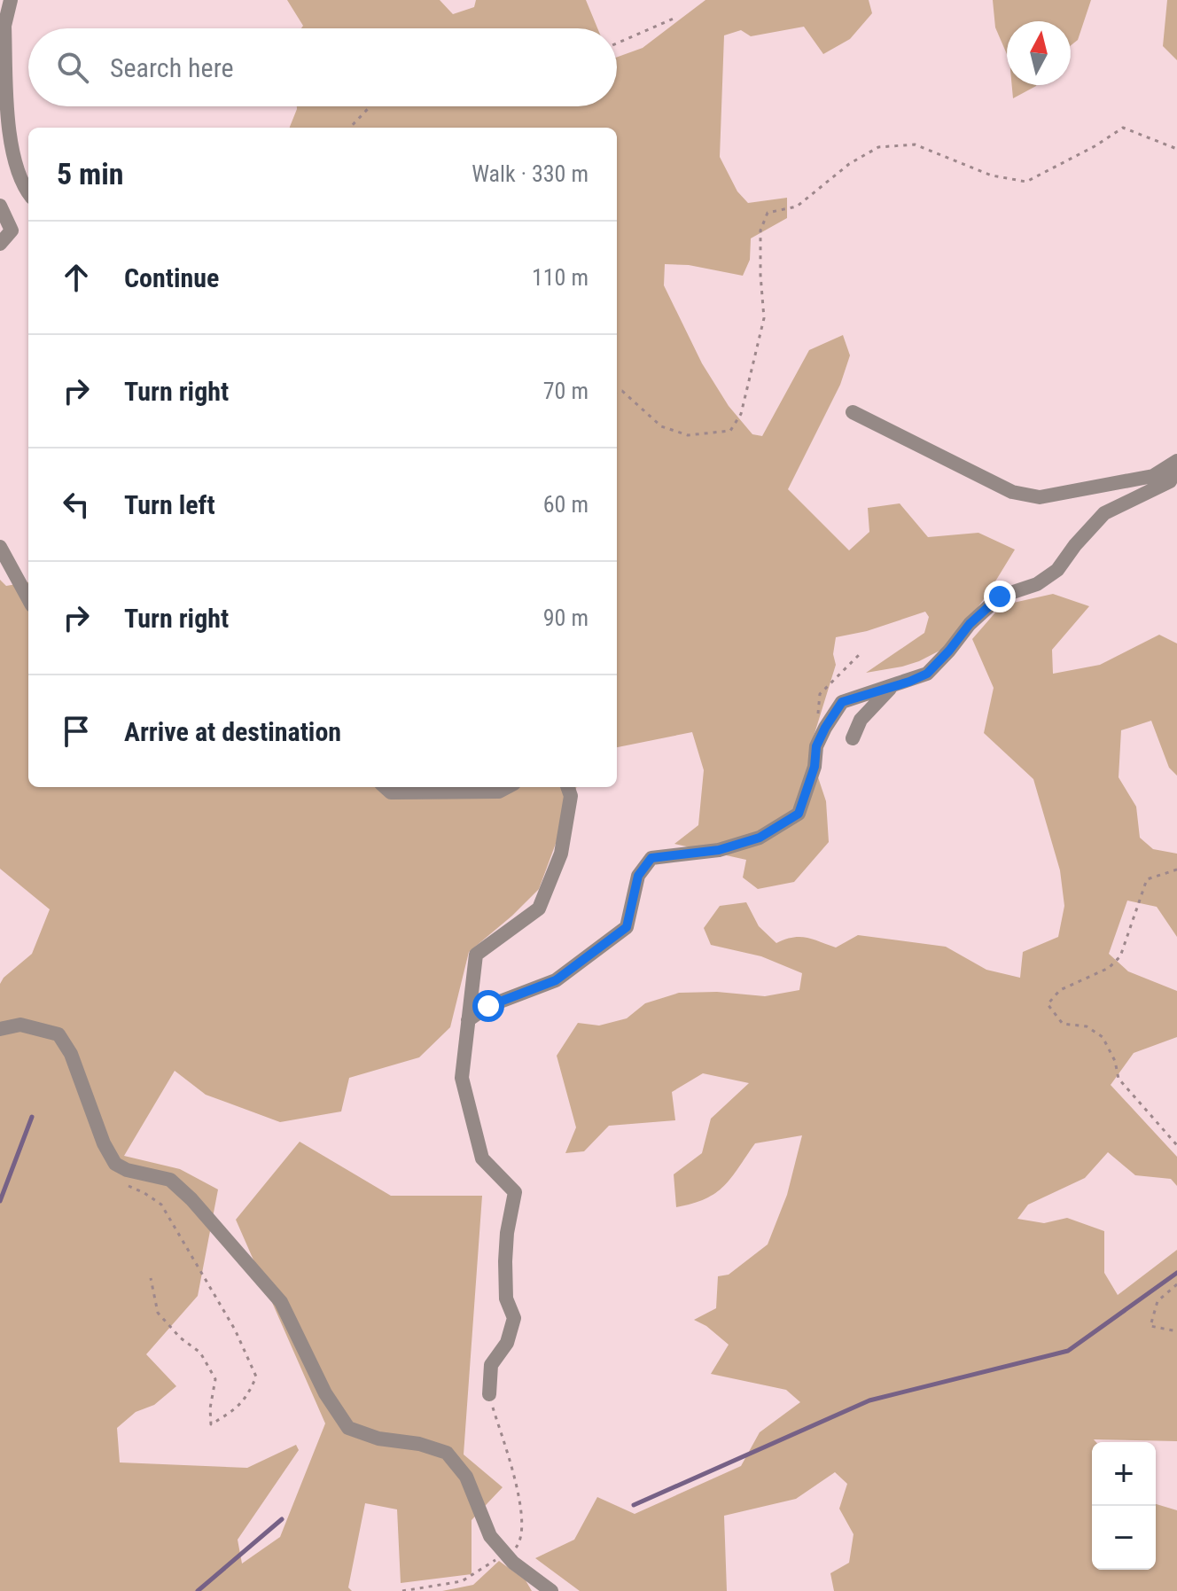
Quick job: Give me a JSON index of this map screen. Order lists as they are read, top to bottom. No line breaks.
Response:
{"north":"top","page":{"search":"Search here","heading":["5 min","Walk · 330 m"],"list":[["Continue","110 m"],["Turn right","70 m"],["Turn left","60 m"],["Turn right","90 m"],"Arrive at destination"],"map_buttons":["+","−"]}}
